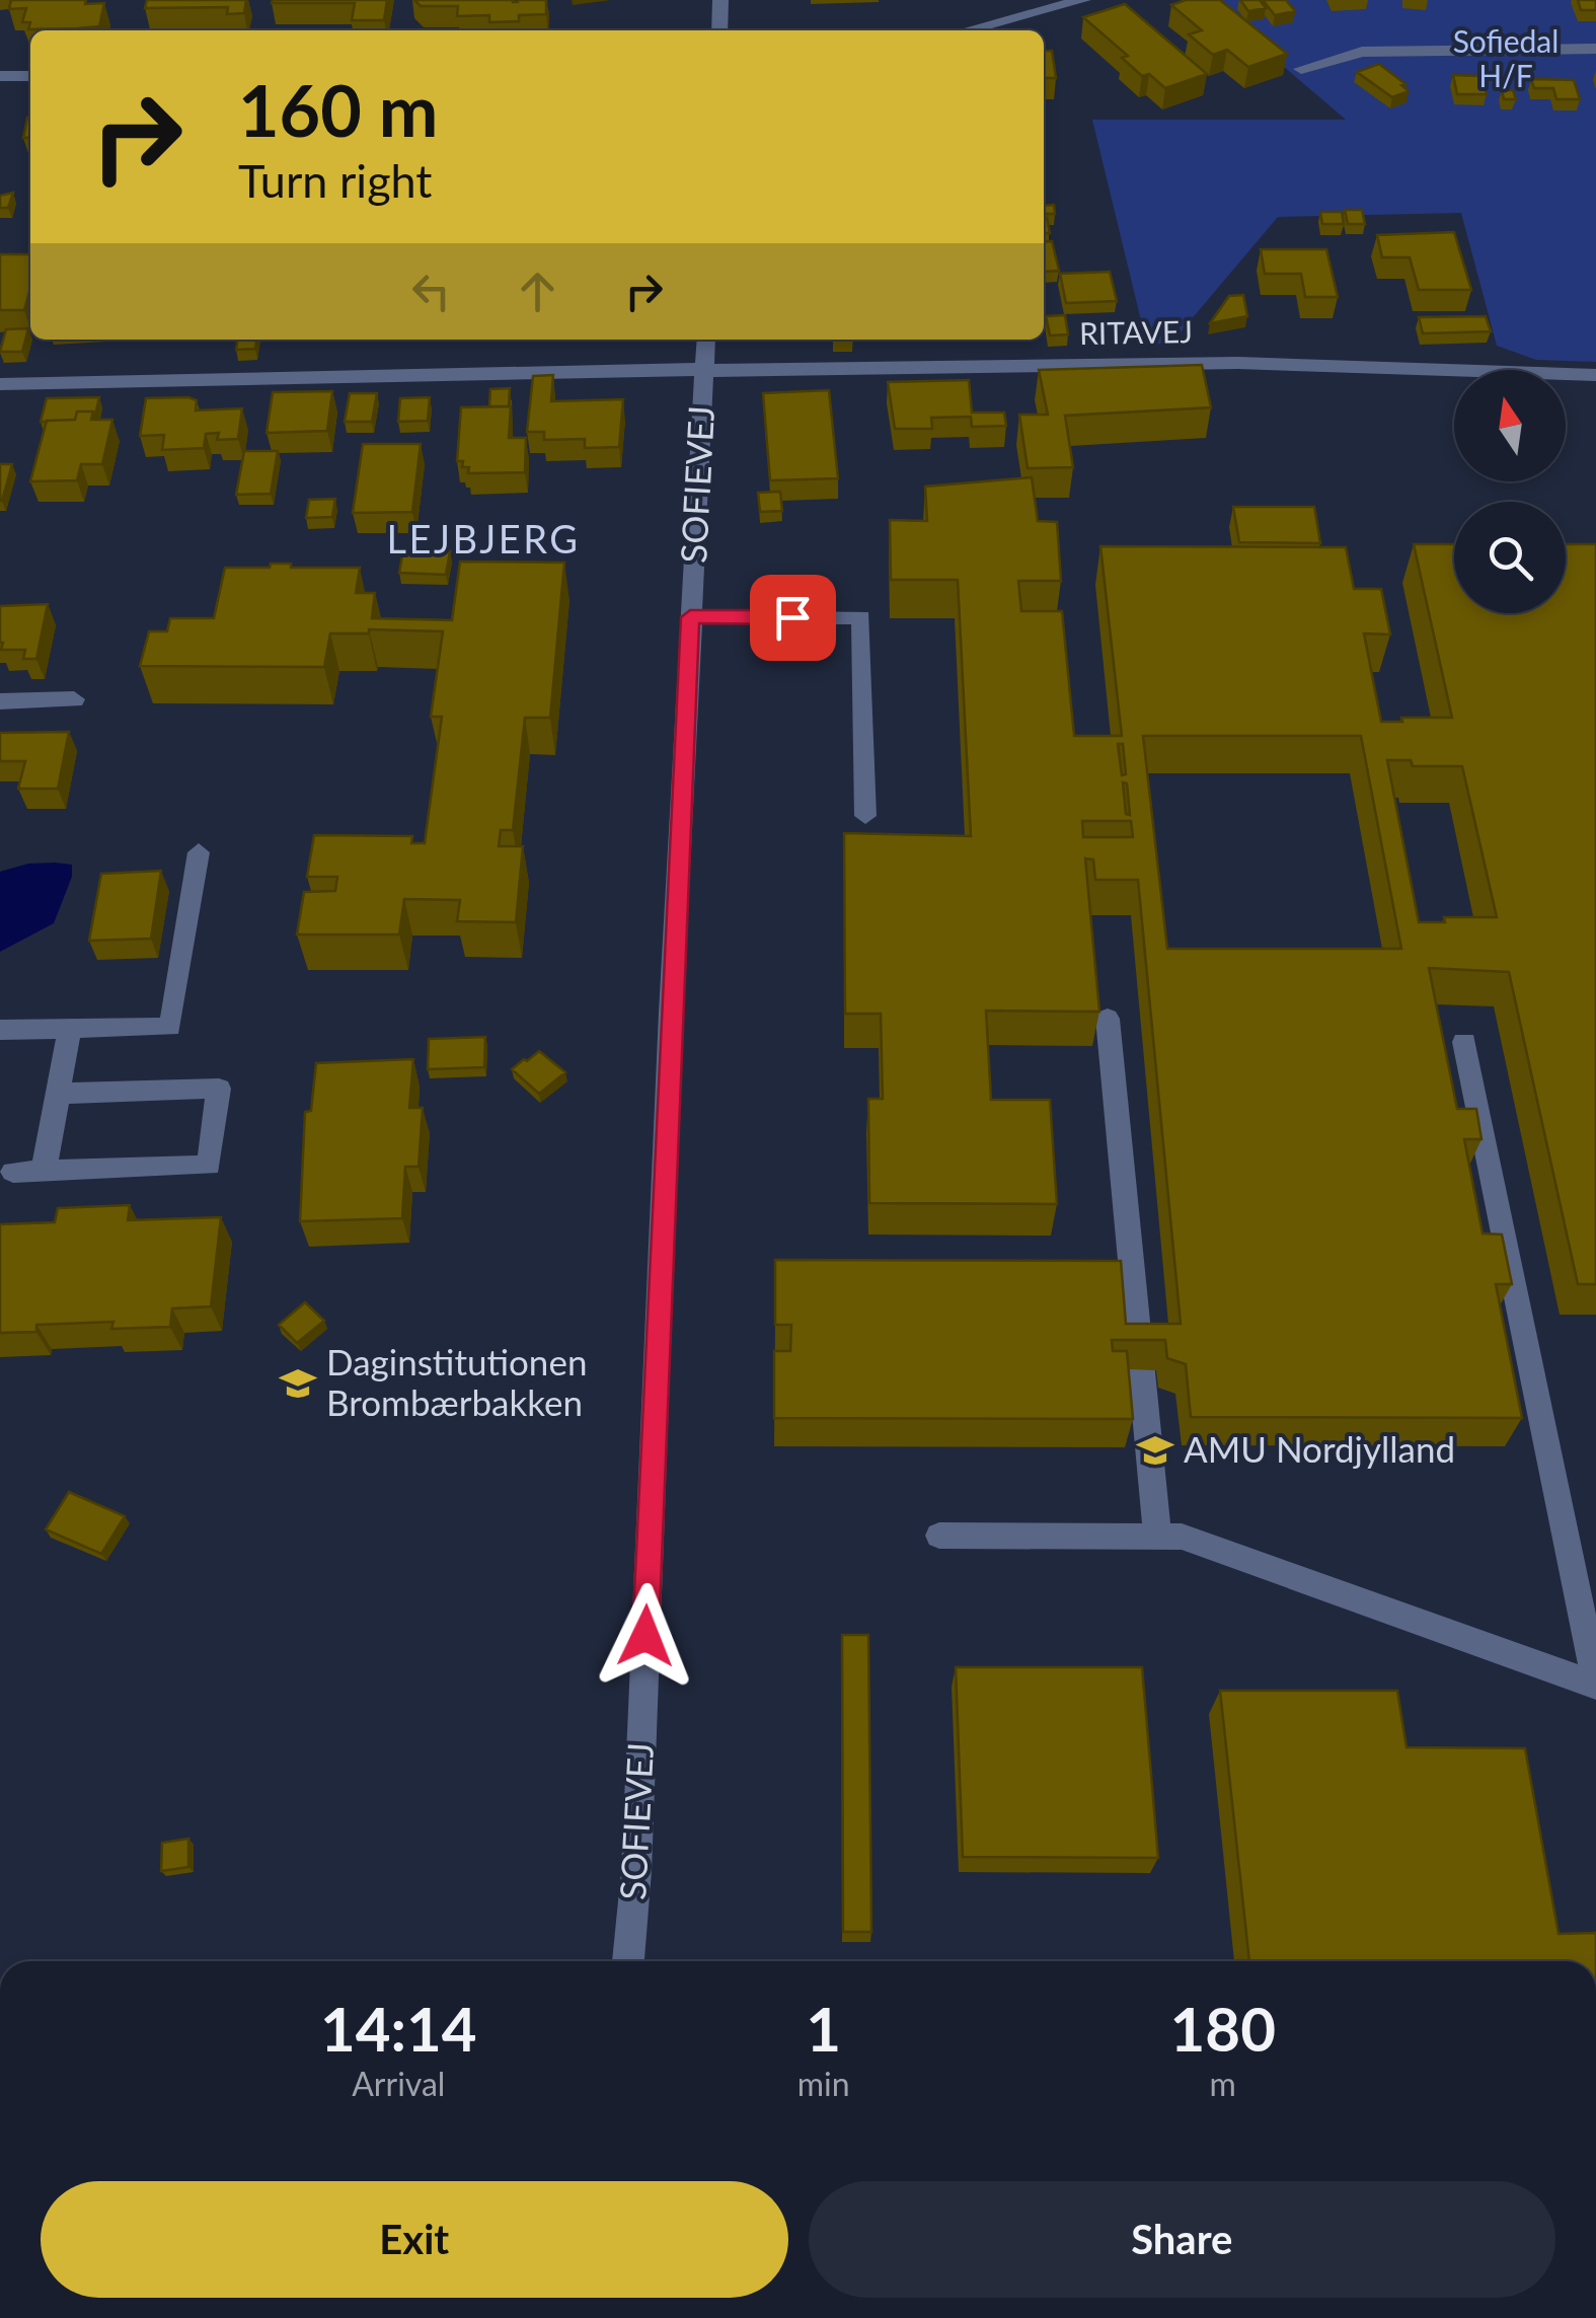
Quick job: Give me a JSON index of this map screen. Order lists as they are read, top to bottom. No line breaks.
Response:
{"streets":{"street":["RITAVEJ","SOFIEVEJ"]},"crossings":[["RITAVEJ","SOFIEVEJ"]],"districts":["LEJBJERG"],"parks":["Sofiedal H/F"],"places":{"school or university":["Daginstitutionen Brombærbakken","AMU Nordjylland"]},"north":"top","page":{"turn":["160 m","Turn right"],"eta":["14:14","Arrival","1","min","180","m"],"buttons":["Exit","Share"]}}
